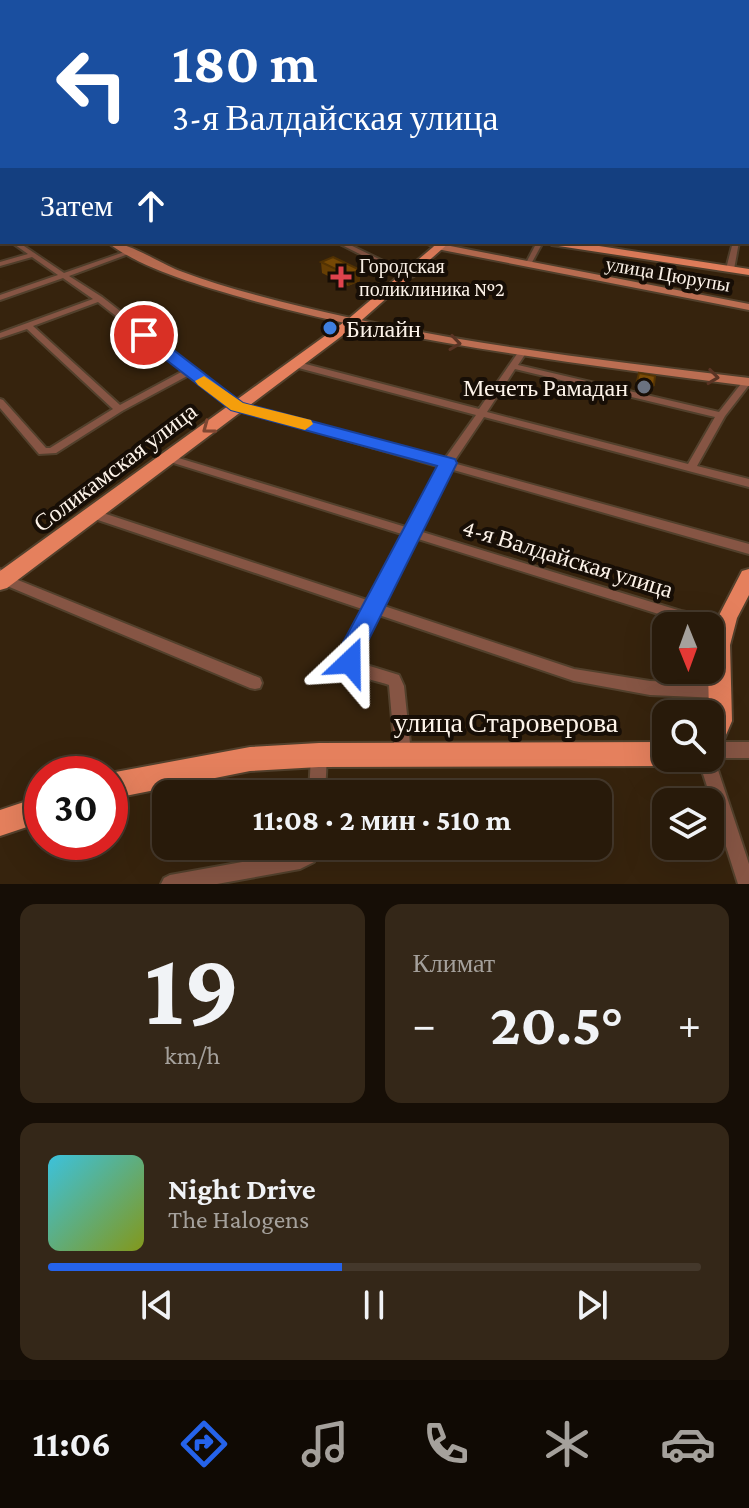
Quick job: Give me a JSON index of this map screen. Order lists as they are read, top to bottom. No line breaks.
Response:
{"streets":{"main road":["Соликамская улица","улица Староверова"],"street":["улица Цюрупы","4-я Валдайская улица"]},"crossings":[["улица Цюрупы","Соликамская улица"],["Соликамская улица","4-я Валдайская улица"]],"places":{"health":["Городская поликлиника №2"],"other":["Билайн","Мечеть Рамадан"]},"north":"bottom","page":{"turn":["180 m","3-я Валдайская улица"],"then":"Затем","limit":"30","trip":"11:08 · 2 мин · 510 m","tile":[["19","km/h"],"Климат"],"heat":["−","20.5°","+"],"song":["Night Drive","The Halogens"],"tabs":"11:06"}}
